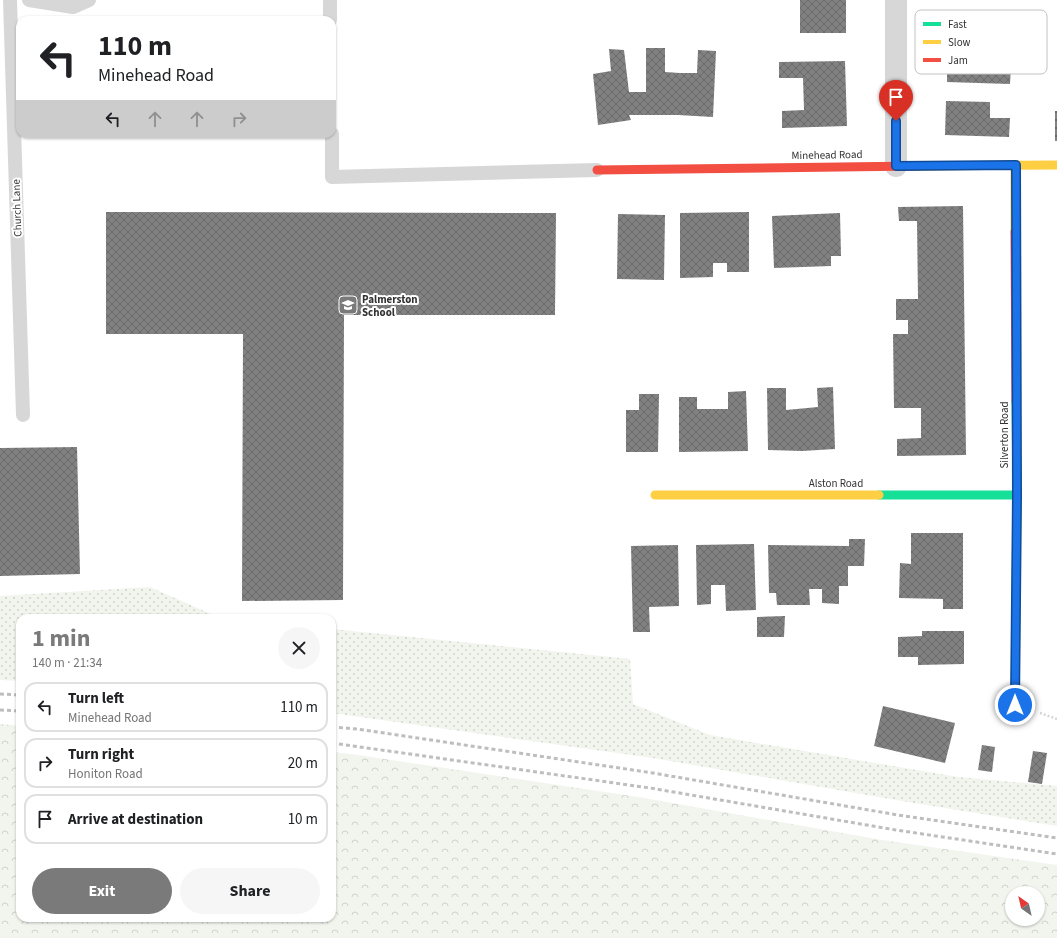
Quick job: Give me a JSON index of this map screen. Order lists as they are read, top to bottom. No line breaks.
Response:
{"streets":{"street":["Minehead Road","Silverton Road","Alston Road"],"lane":["Church Lane"]},"crossings":[["Minehead Road","Silverton Road"],["Silverton Road","Alston Road"]],"places":{"school or university":["Palmerston School"]},"legend":["Fast","Slow","Jam"],"north":"top left","page":{"turn":["110 m","Minehead Road"],"heading":["1 min","140 m · 21:34"],"list":[{"name":"Turn left","note":"Minehead Road","value":"110 m"},{"name":"Turn right","note":"Honiton Road","value":"20 m"},{"name":"Arrive at destination","value":"10 m"}],"buttons":["Exit","Share"]}}
